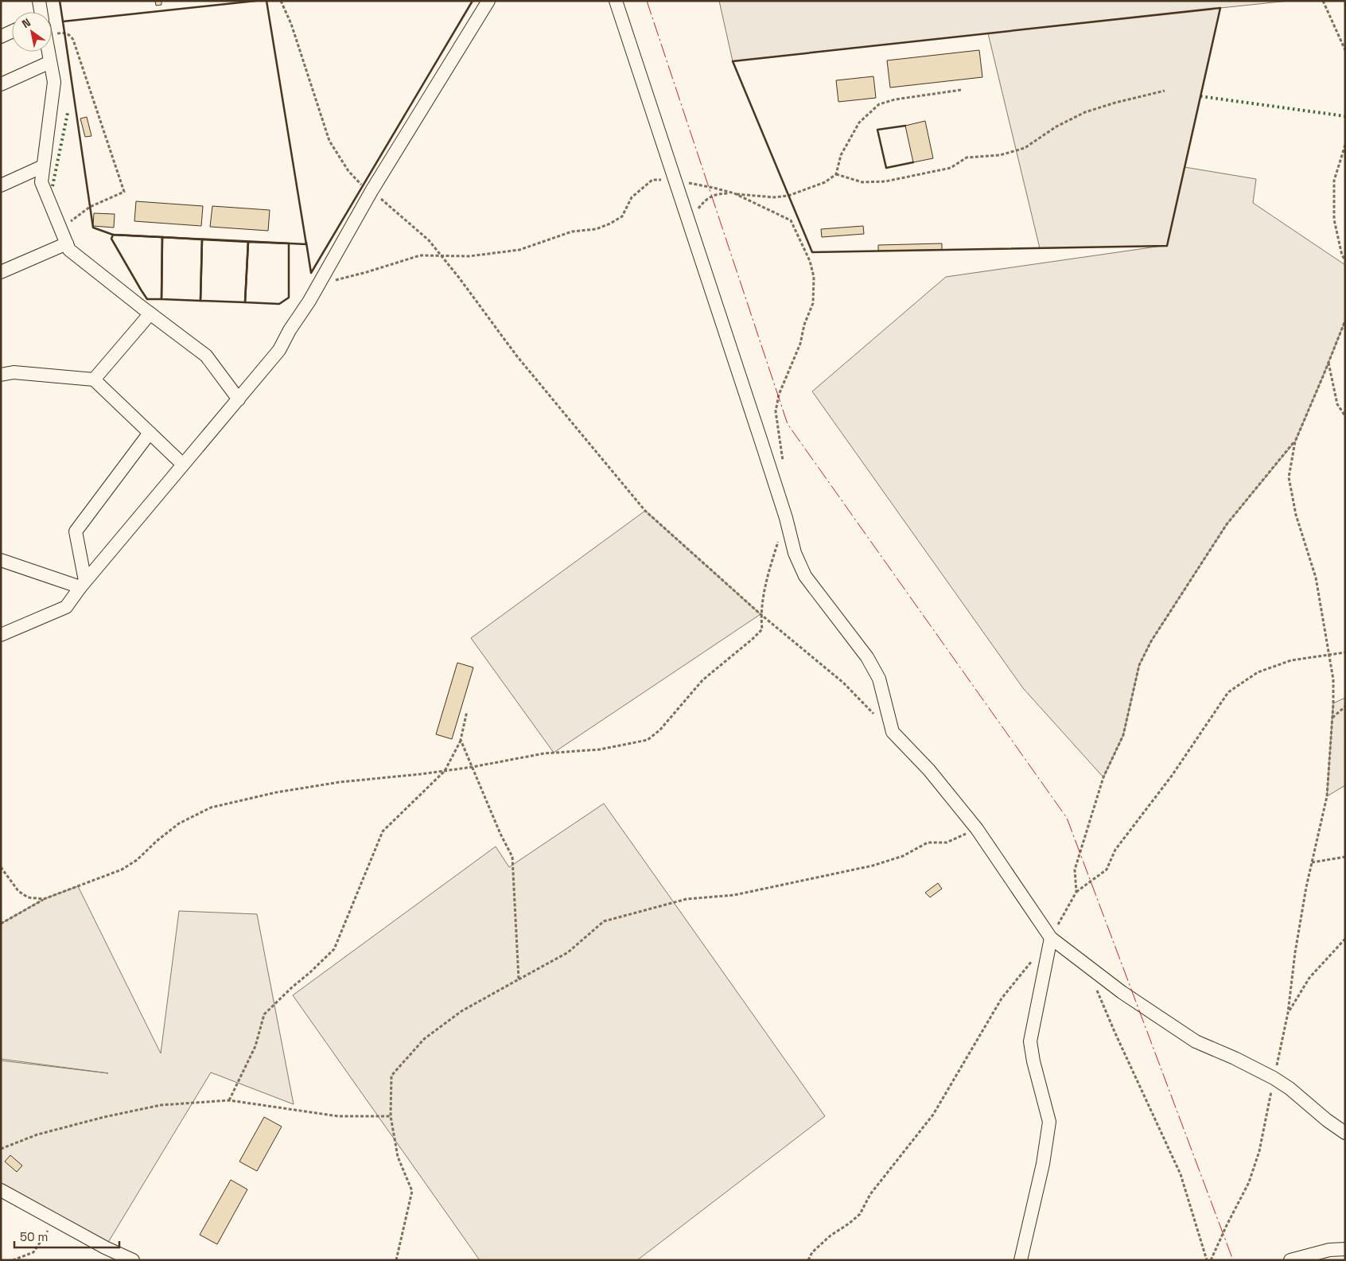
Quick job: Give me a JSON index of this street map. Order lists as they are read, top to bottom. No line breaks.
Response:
{"scale_bar":"50 m","north":"top left"}
